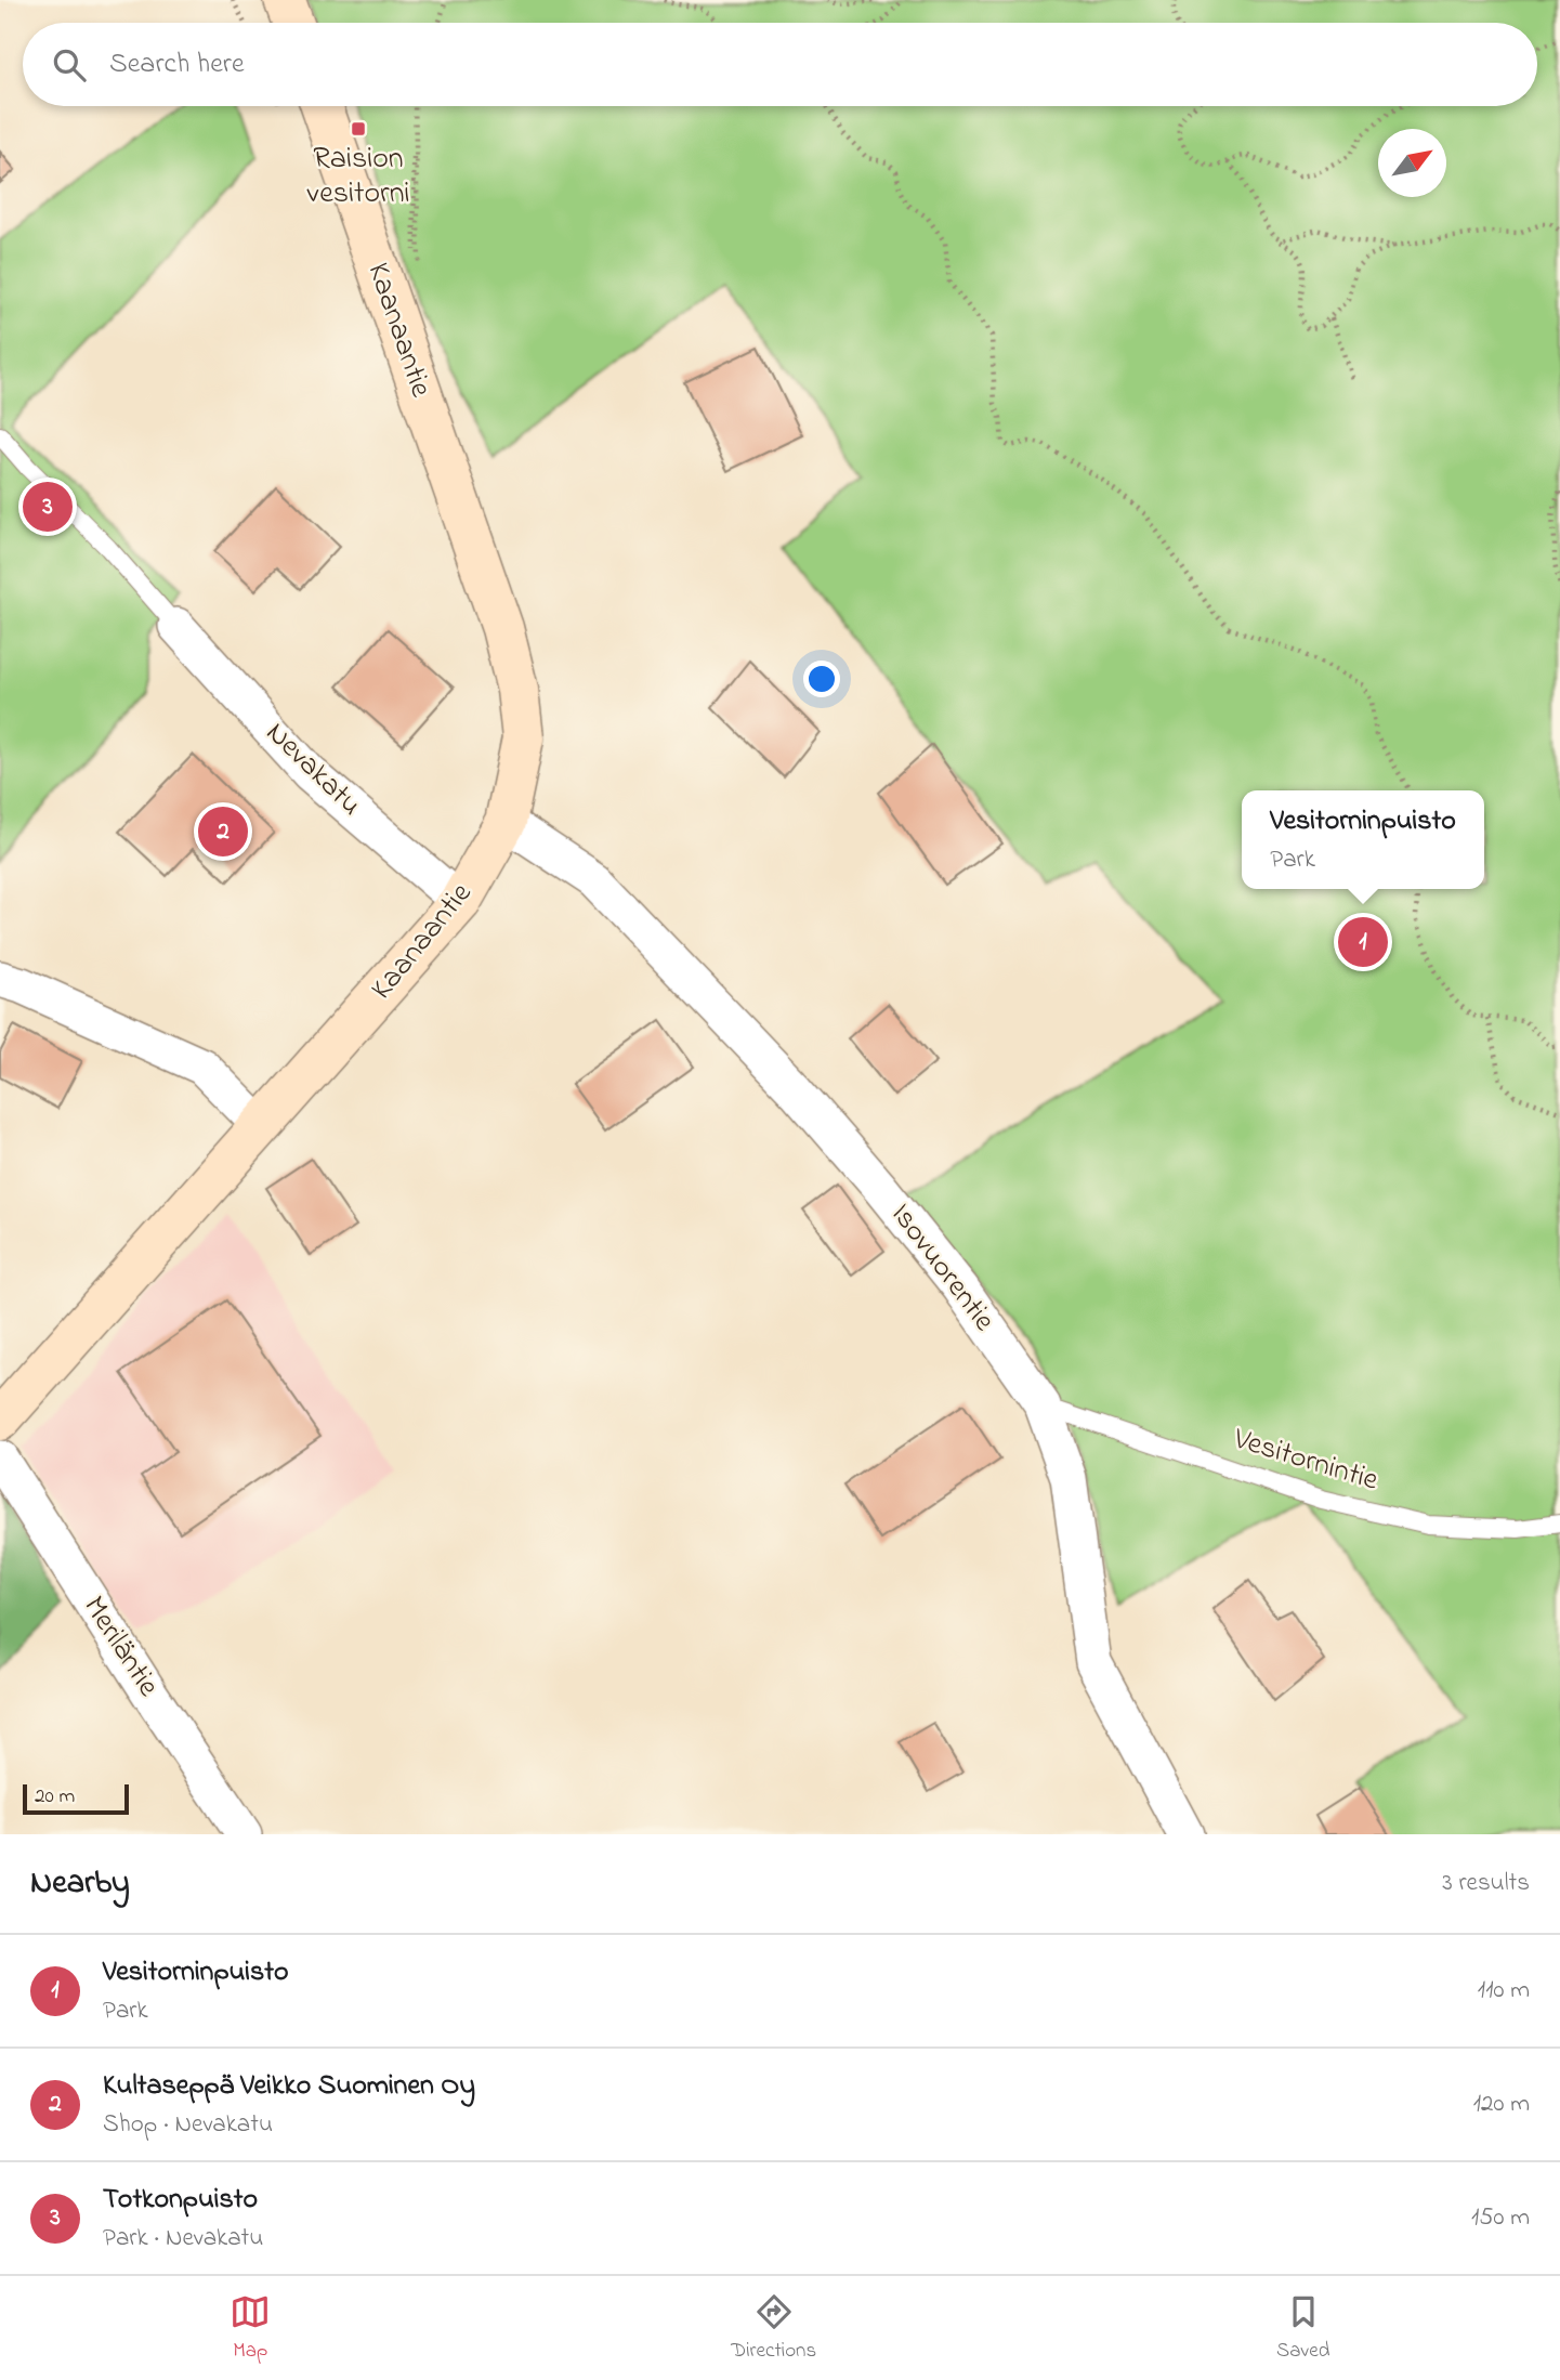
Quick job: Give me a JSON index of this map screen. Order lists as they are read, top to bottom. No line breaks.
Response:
{"streets":{"street":["Kaanaantie","Nevakatu","Isovuorentie","Meriläntie"],"lane":["Vesitornintie"]},"crossings":[["Kaanaantie","Nevakatu"],["Kaanaantie","Isovuorentie"],["Isovuorentie","Vesitornintie"]],"places":{"transit":["Raision vesitorni"]},"scale_bar":"20 m","north":"top right","page":{"search":"Search here","pins":["3","2","1"],"popup":["Vesitorninpuisto","Park"],"scale":"20 m","heading":["Nearby","3 results"],"list":[{"mark":"1","name":"Vesitorninpuisto","note":"Park","value":"110 m"},{"mark":"2","name":"Kultaseppä Veikko Suominen Oy","note":"Shop · Nevakatu","value":"120 m"},{"mark":"3","name":"Totkonpuisto","note":"Park · Nevakatu","value":"150 m"}],"nav":["Map","Directions","Saved"]}}
